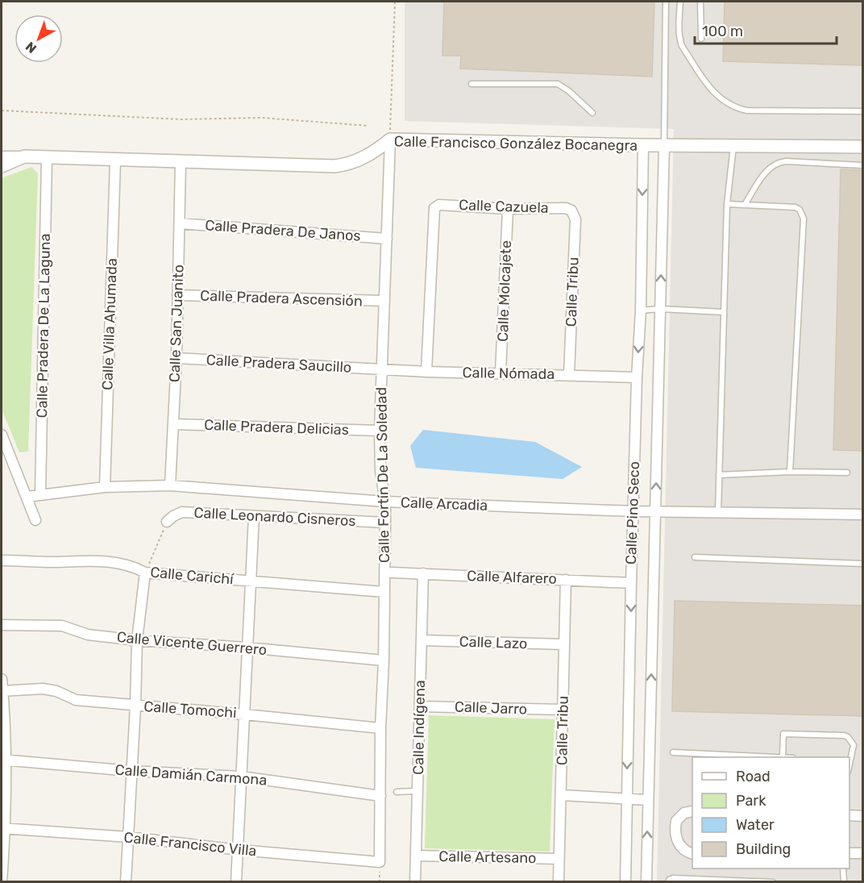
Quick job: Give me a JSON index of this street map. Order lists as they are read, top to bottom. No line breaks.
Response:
{"streets":{"street":["Calle Francisco González Bocanegra","Calle Cazuela","Calle Pradera De Janos","Calle Molcajete","Calle Tribu","Calle Pradera Ascensión","Calle San Juanito","Calle Villa Ahumada","Calle Pradera De La Laguna","Calle Pradera Saucillo","Calle Nómada","Calle Pradera Delicias","Calle Fortín De La Soledad","Calle Arcadia","Calle Pino Seco","Calle Leonardo Cisneros","Calle Carichí","Calle Alfarero","Calle Lazo","Calle Vicente Guerrero","Calle Jarro","Calle Tomochi","Calle Indígena","Calle Damián Carmona","Calle Francisco Villa","Calle Artesano"]},"crossings":[["Calle Francisco González Bocanegra","Calle San Juanito"],["Calle Francisco González Bocanegra","Calle Villa Ahumada"],["Calle Francisco González Bocanegra","Calle Pradera De La Laguna"],["Calle Francisco González Bocanegra","Calle Fortín De La Soledad"],["Calle Francisco González Bocanegra","Calle Pino Seco"],["Calle Cazuela","Calle Molcajete"],["Calle Cazuela","Calle Tribu"],["Calle Cazuela","Calle Nómada"],["Calle Pradera De Janos","Calle San Juanito"],["Calle Pradera De Janos","Calle Fortín De La Soledad"],["Calle Molcajete","Calle Nómada"],["Calle Tribu","Calle Nómada"],["Calle Tribu","Calle Alfarero"],["Calle Tribu","Calle Lazo"],["Calle Tribu","Calle Jarro"],["Calle Tribu","Calle Artesano"],["Calle Pradera Ascensión","Calle San Juanito"],["Calle Pradera Ascensión","Calle Fortín De La Soledad"],["Calle San Juanito","Calle Pradera Saucillo"],["Calle San Juanito","Calle Pradera Delicias"],["Calle San Juanito","Calle Arcadia"],["Calle Villa Ahumada","Calle Arcadia"],["Calle Pradera De La Laguna","Calle Arcadia"],["Calle Pradera Saucillo","Calle Nómada"],["Calle Pradera Saucillo","Calle Fortín De La Soledad"],["Calle Nómada","Calle Fortín De La Soledad"],["Calle Nómada","Calle Pino Seco"],["Calle Pradera Delicias","Calle Fortín De La Soledad"],["Calle Fortín De La Soledad","Calle Arcadia"],["Calle Fortín De La Soledad","Calle Leonardo Cisneros"],["Calle Fortín De La Soledad","Calle Carichí"],["Calle Fortín De La Soledad","Calle Vicente Guerrero"],["Calle Fortín De La Soledad","Calle Tomochi"],["Calle Fortín De La Soledad","Calle Damián Carmona"],["Calle Fortín De La Soledad","Calle Francisco Villa"],["Calle Arcadia","Calle Pino Seco"],["Calle Pino Seco","Calle Alfarero"],["Calle Alfarero","Calle Indígena"],["Calle Lazo","Calle Indígena"],["Calle Jarro","Calle Indígena"],["Calle Indígena","Calle Artesano"]],"legend":["Road","Park","Water","Building"],"scale_bar":"100 m","north":"bottom left"}
